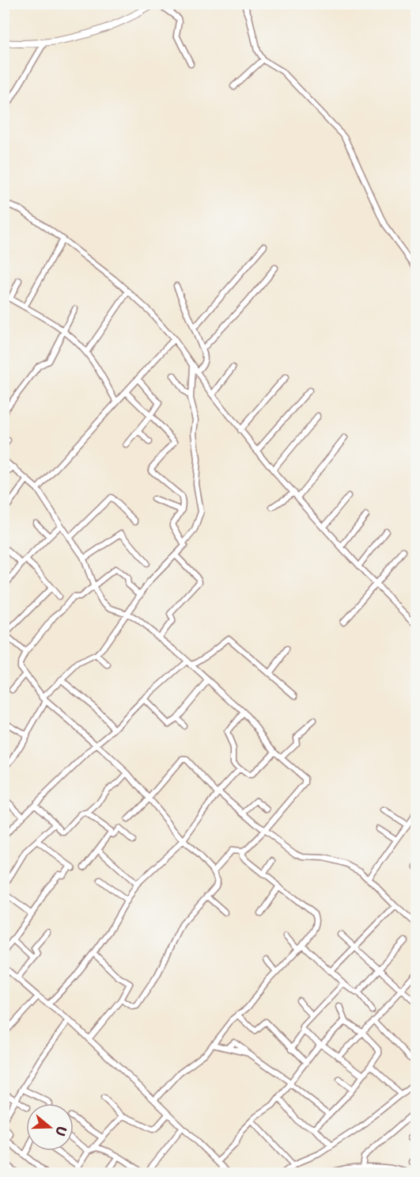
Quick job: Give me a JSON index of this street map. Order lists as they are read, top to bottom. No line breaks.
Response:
{"north":"right"}
